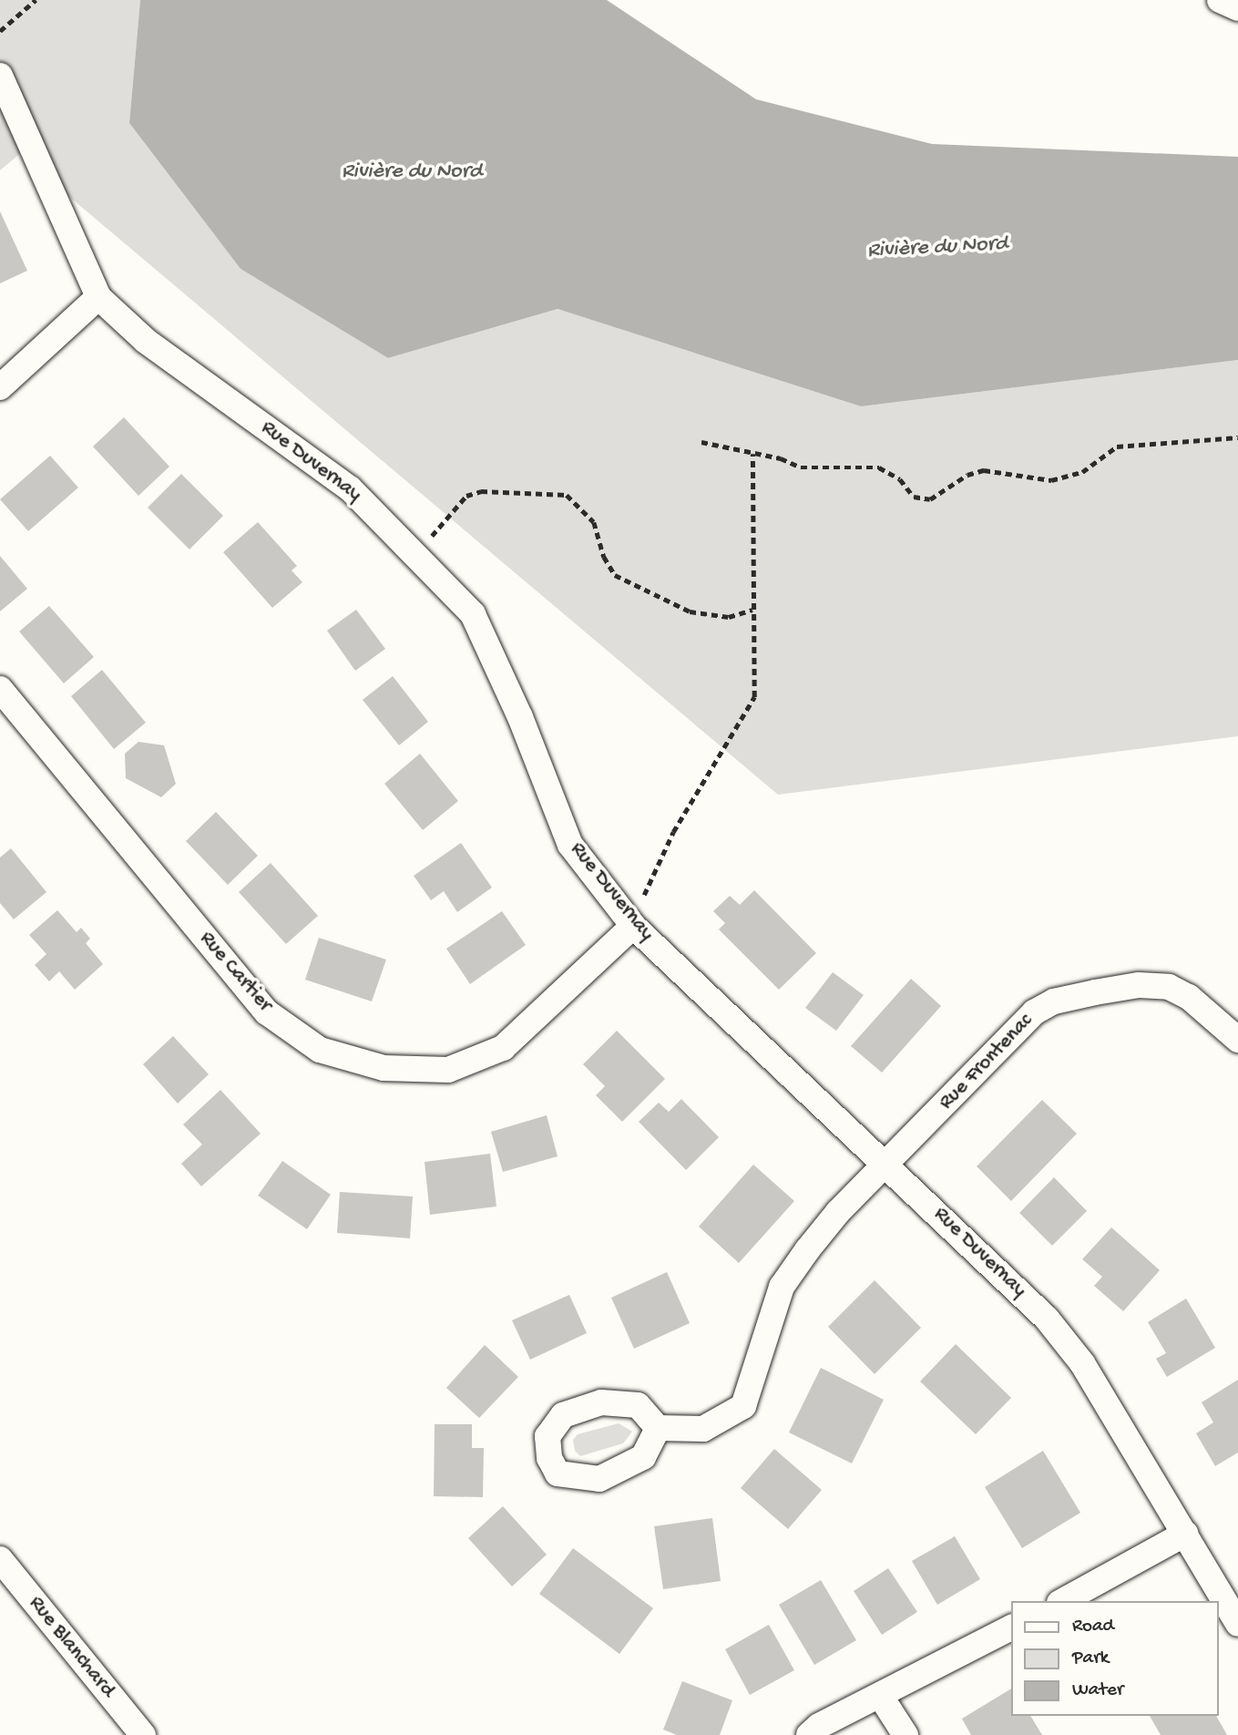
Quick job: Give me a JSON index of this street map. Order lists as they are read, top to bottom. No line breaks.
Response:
{"streets":{"street":["Rue Duvernay","Rue Cartier","Rue Frontenac","Rue Blanchard"]},"crossings":[["Rue Duvernay","Rue Cartier"],["Rue Duvernay","Rue Frontenac"]],"water":["Rivière du Nord"],"legend":["Road","Park","Water"]}
